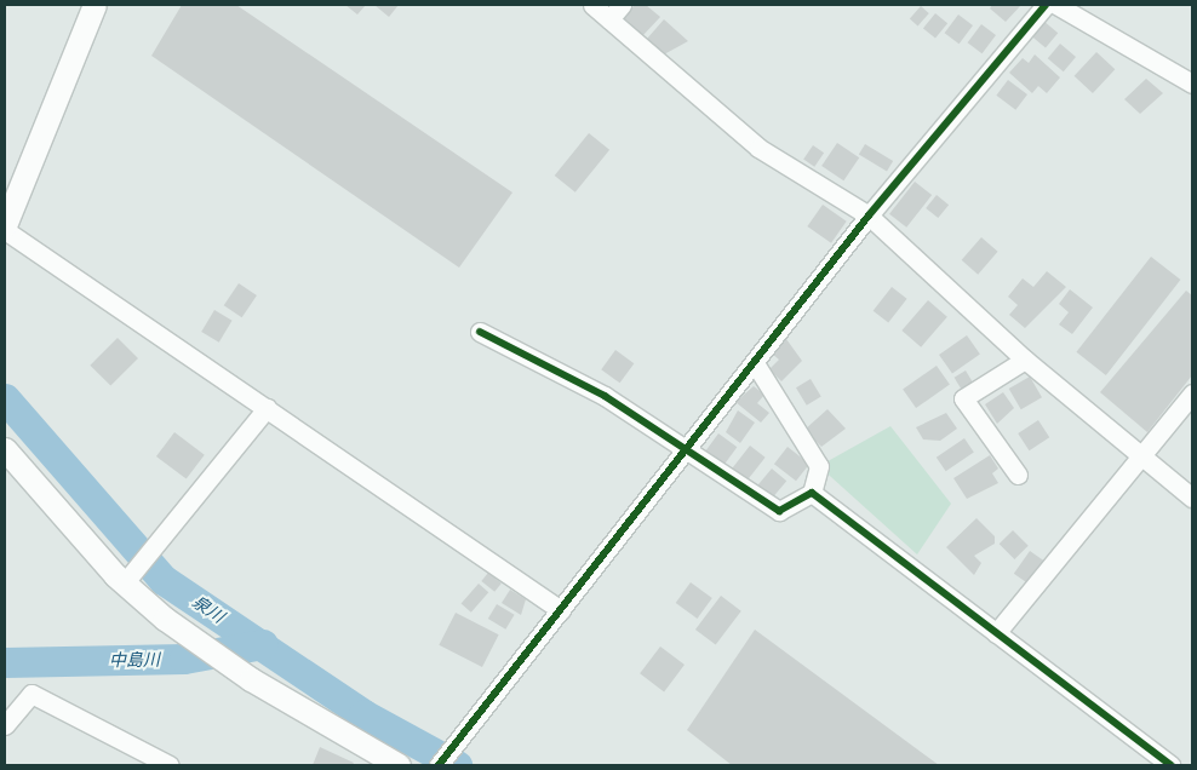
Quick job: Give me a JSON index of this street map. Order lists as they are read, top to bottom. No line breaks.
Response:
{"water":["泉川","中島川"]}
